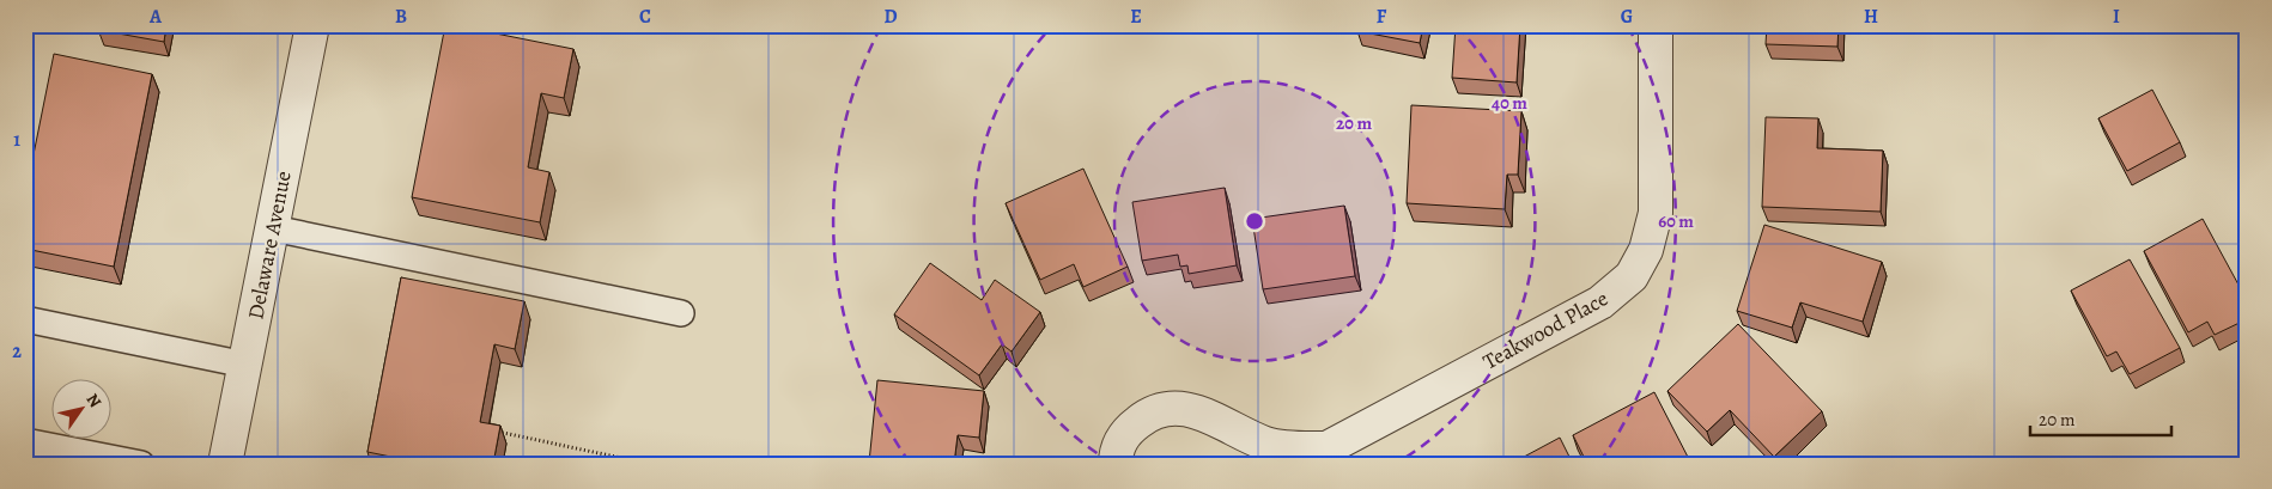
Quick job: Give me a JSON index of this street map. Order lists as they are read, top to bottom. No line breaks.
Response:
{"streets":{"street":["Delaware Avenue","Teakwood Place"]},"scale_bar":"20 m","north":"top right","grid":{"columns":["A","B","C","D","E","F","G","H","I"],"rows":["1","2"]},"rings":["40 m","20 m","60 m"]}
